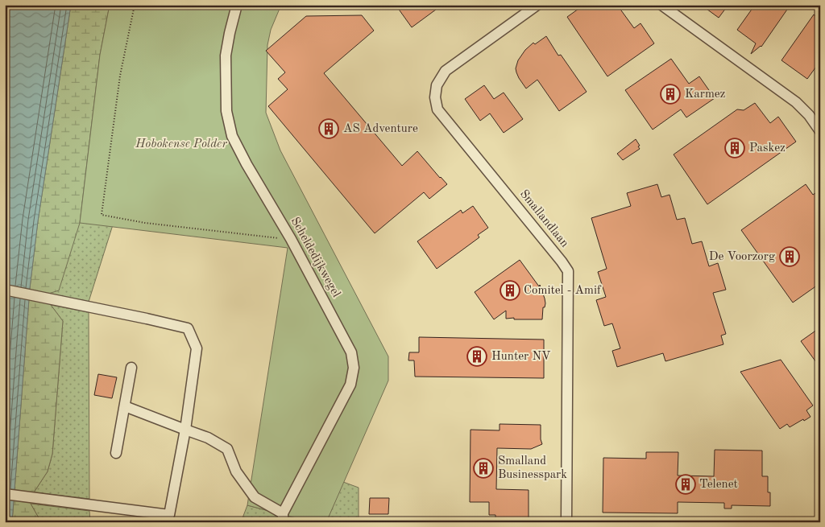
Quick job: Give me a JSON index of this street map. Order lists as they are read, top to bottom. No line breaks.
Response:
{"streets":{"street":["Smallandlaan","Scheldedijkwegel"]},"parks":["Hobokense Polder"],"places":{"building":["Karmez","AS Adventure","Paskez","De Voorzorg","Comitel - Amif","Hunter NV","Smalland Businesspark","Telenet"]}}
